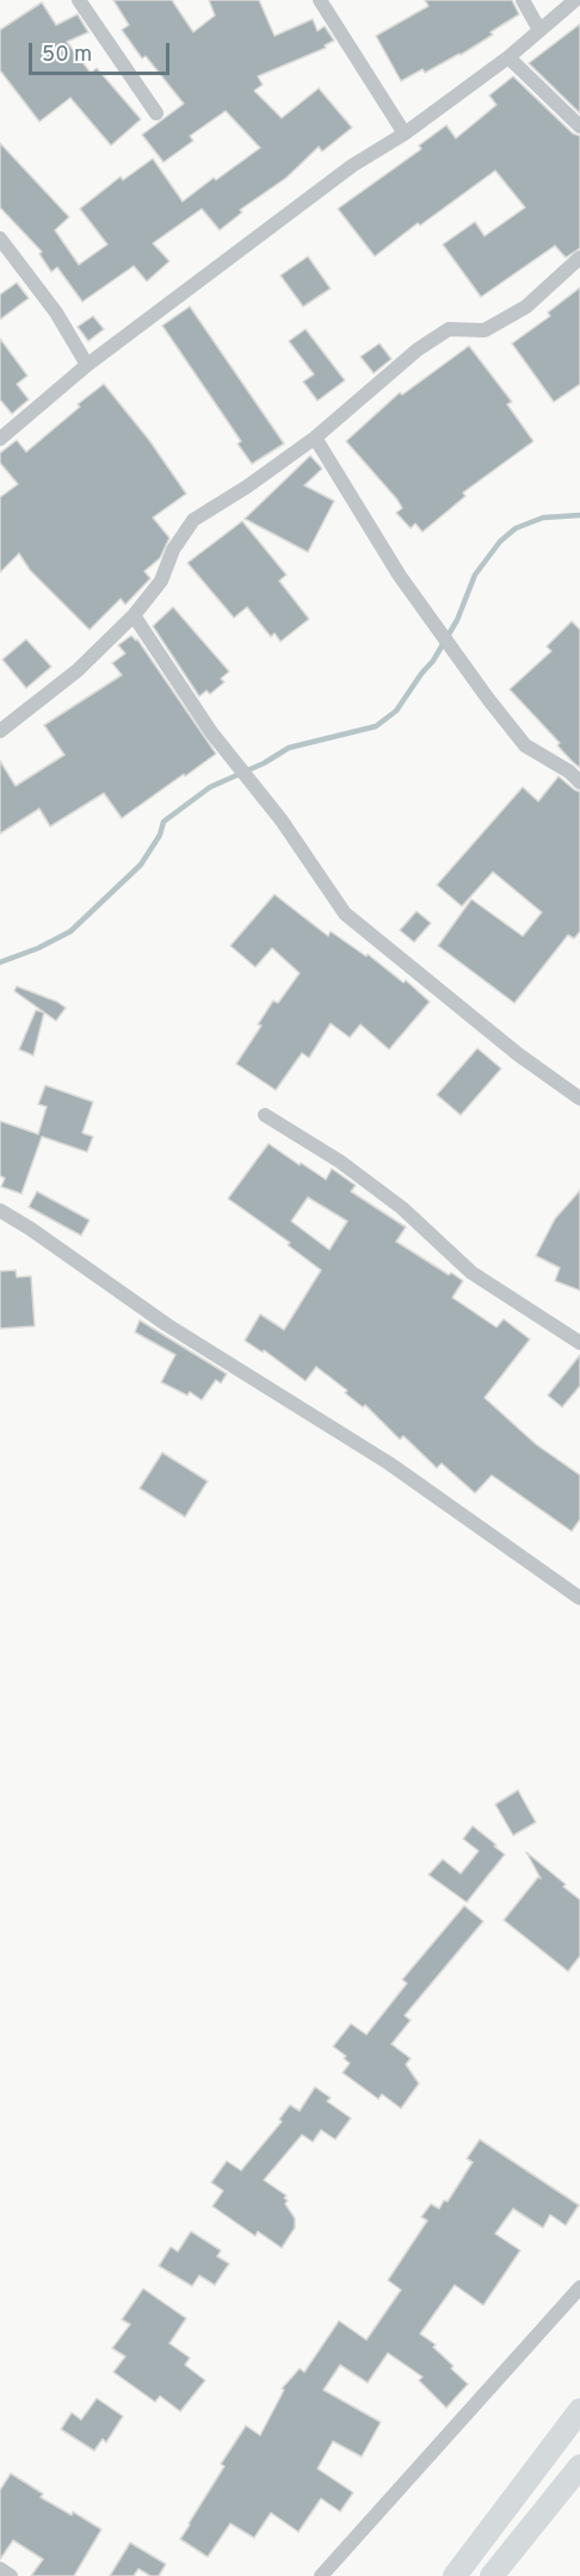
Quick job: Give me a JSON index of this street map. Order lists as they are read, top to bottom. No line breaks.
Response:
{"scale_bar":"50 m"}
